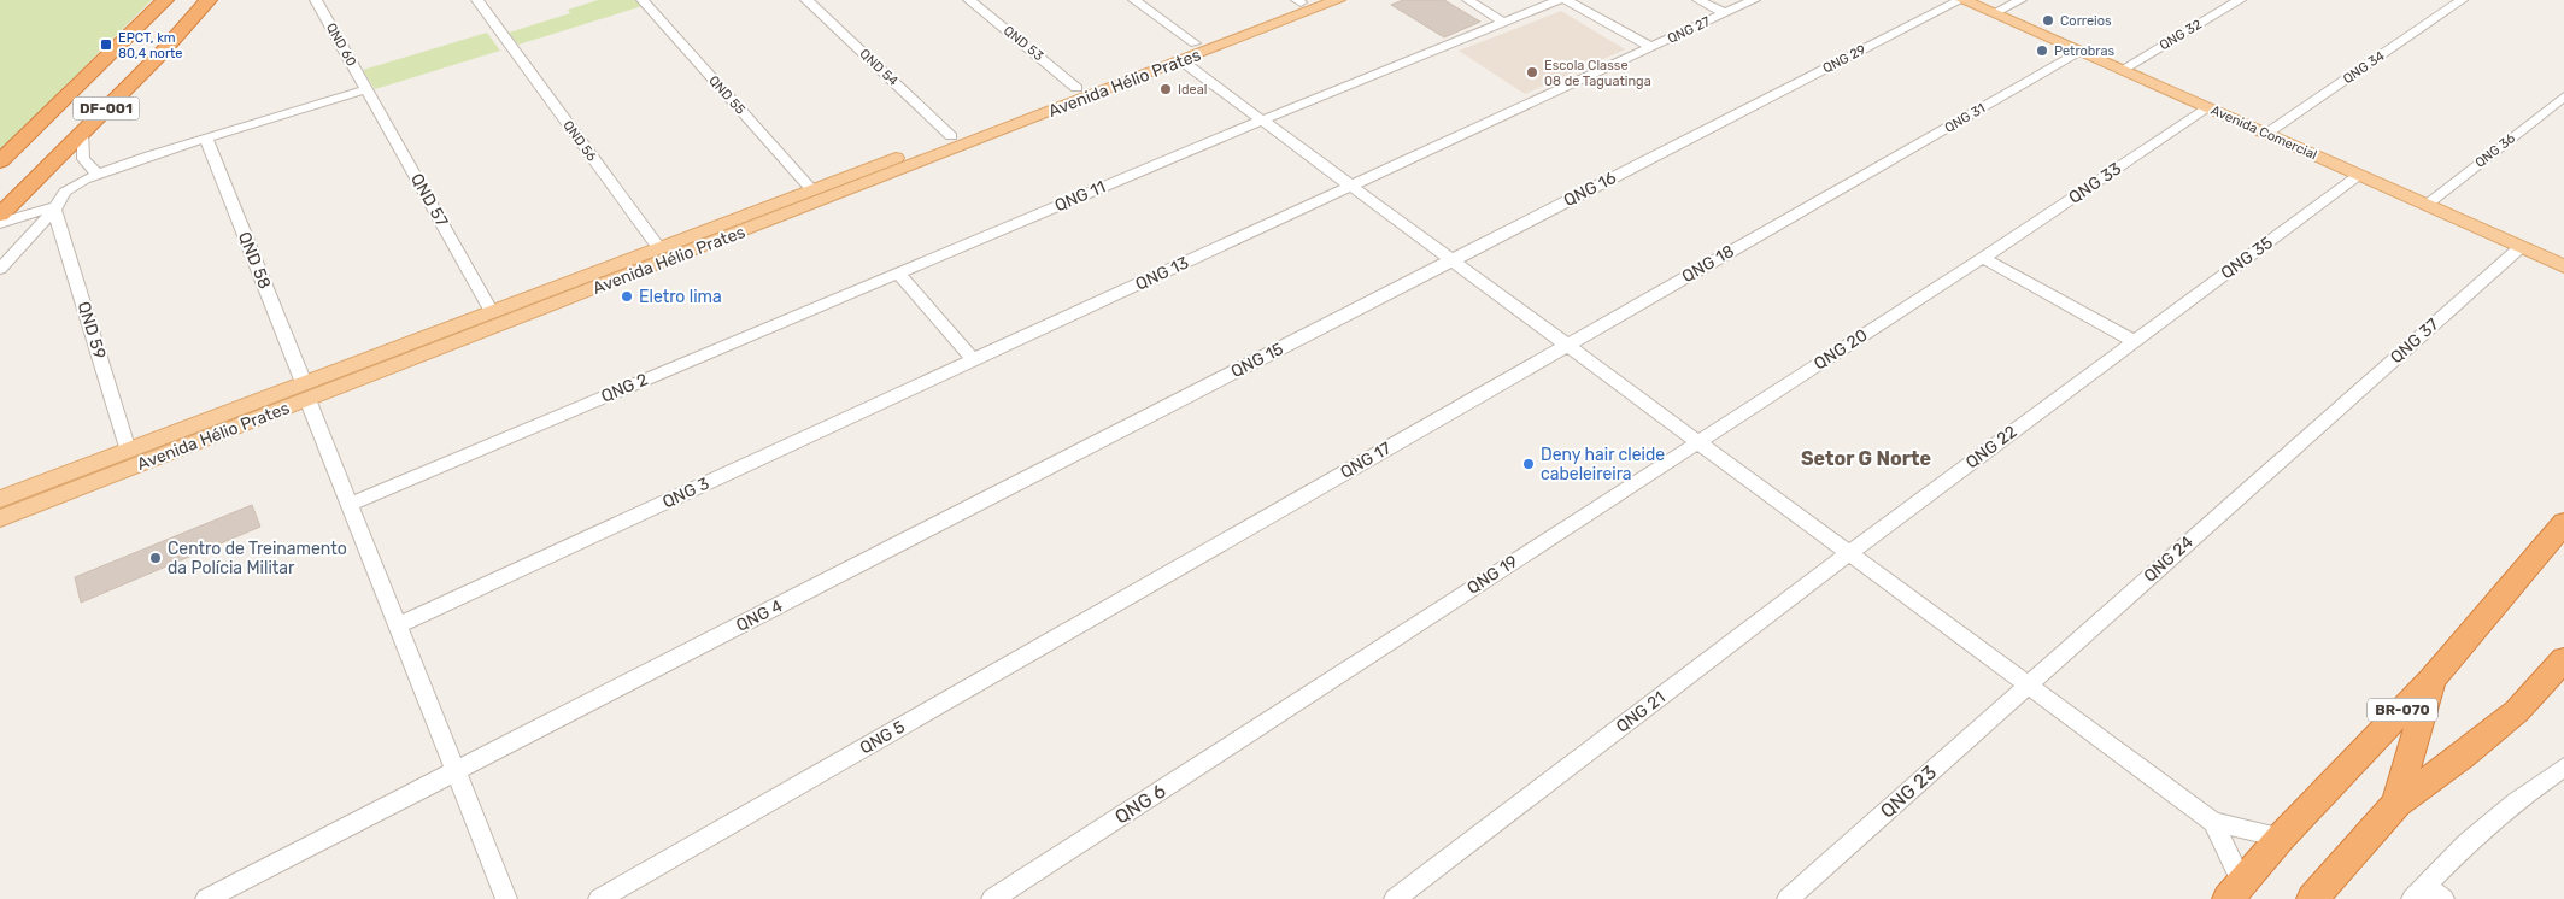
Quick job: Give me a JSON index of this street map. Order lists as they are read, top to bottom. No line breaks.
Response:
{"streets":{"highway":["DF-001","BR-070"],"main road":["Avenida Hélio Prates","Avenida Comercial"],"street":["QNG 27","QNG 32","QND 53","QND 60","QNG 29","QND 54","QNG 34","QND 55","QNG 31","QND 56","QNG 36","QNG 33","QNG 16","QNG 11","QND 57","QNG 35","QND 58","QNG 18","QNG 13","QND 59","QNG 37","QNG 20","QNG 15","QNG 2","QNG 22","QNG 17","QNG 3","QNG 24","QNG 19","QNG 4","QNG 21","QNG 5","QNG 23","QNG 6"]},"crossings":[["QNG 27","QNG 13"],["QNG 32","Avenida Comercial"],["QND 53","Avenida Hélio Prates"],["QND 60","QND 57"],["QNG 29","Avenida Comercial"],["QNG 29","QNG 16"],["QND 54","Avenida Hélio Prates"],["QNG 34","Avenida Comercial"],["Avenida Hélio Prates","QND 55"],["Avenida Hélio Prates","QND 56"],["Avenida Hélio Prates","QND 57"],["Avenida Hélio Prates","QND 58"],["Avenida Hélio Prates","QND 59"],["QNG 31","Avenida Comercial"],["QNG 31","QNG 18"],["Avenida Comercial","QNG 36"],["Avenida Comercial","QNG 33"],["Avenida Comercial","QNG 35"],["Avenida Comercial","QNG 37"],["QNG 33","QNG 20"],["QNG 16","QNG 15"],["QNG 11","QNG 2"],["QNG 35","QNG 22"],["QND 58","QNG 2"],["QND 58","QNG 3"],["QND 58","QNG 4"],["QNG 18","QNG 17"],["QNG 13","QNG 3"],["QNG 37","QNG 24"],["QNG 20","QNG 19"],["QNG 15","QNG 4"],["QNG 22","QNG 21"],["QNG 17","QNG 5"],["QNG 24","QNG 23"],["QNG 19","QNG 6"]],"districts":["Setor G Norte"],"places":{"other":["Correios","Petrobras","Escola Classe 08 de Taguatinga","Ideal","Eletro lima","Deny hair cleide cabeleireira","Centro de Treinamento da Polícia Militar"],"transit":["EPCT, km 80,4 norte"]}}
